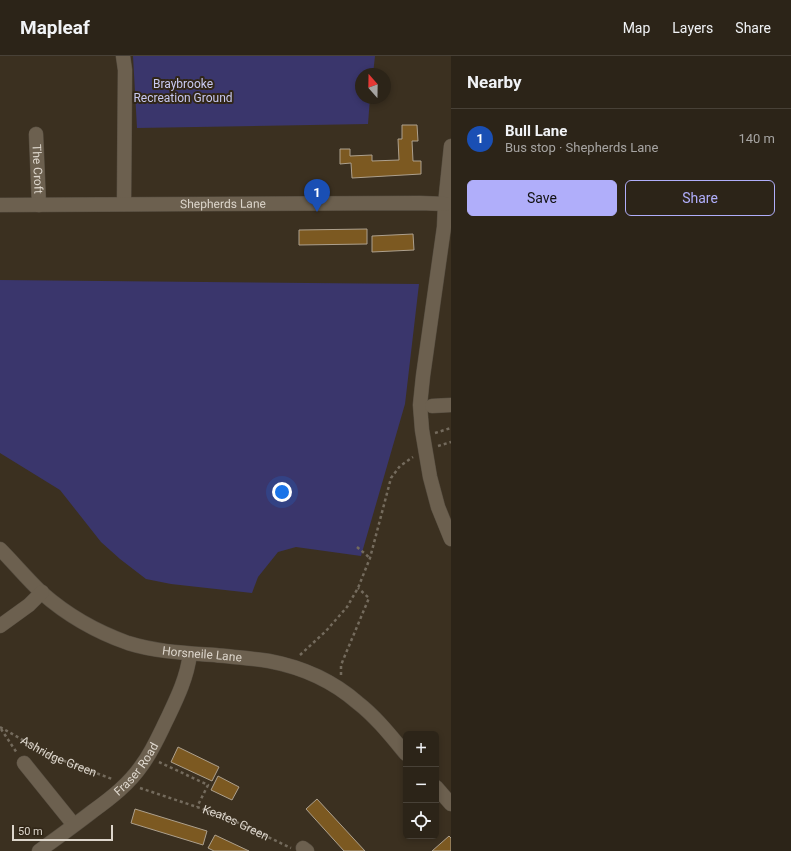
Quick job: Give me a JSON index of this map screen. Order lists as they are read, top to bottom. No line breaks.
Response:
{"streets":{"street":["The Croft","Shepherds Lane","Horsneile Lane","Ashridge Green","Fraser Road"],"path":["Keates Green"]},"crossings":[["The Croft","Shepherds Lane"],["Horsneile Lane","Fraser Road"],["Ashridge Green","Fraser Road"],["Fraser Road","Keates Green"]],"parks":["Braybrooke Recreation Ground"],"scale_bar":"50 m","north":"top","page":{"header":"Mapleaf","nav":["Map","Layers","Share"],"heading":"Nearby","list":[{"mark":"1","name":"Bull Lane","note":"Bus stop · Shepherds Lane","value":"140 m"}],"buttons":["Save","Share"],"pins":"1","map_buttons":["+","−"],"scale":"50 m"}}
